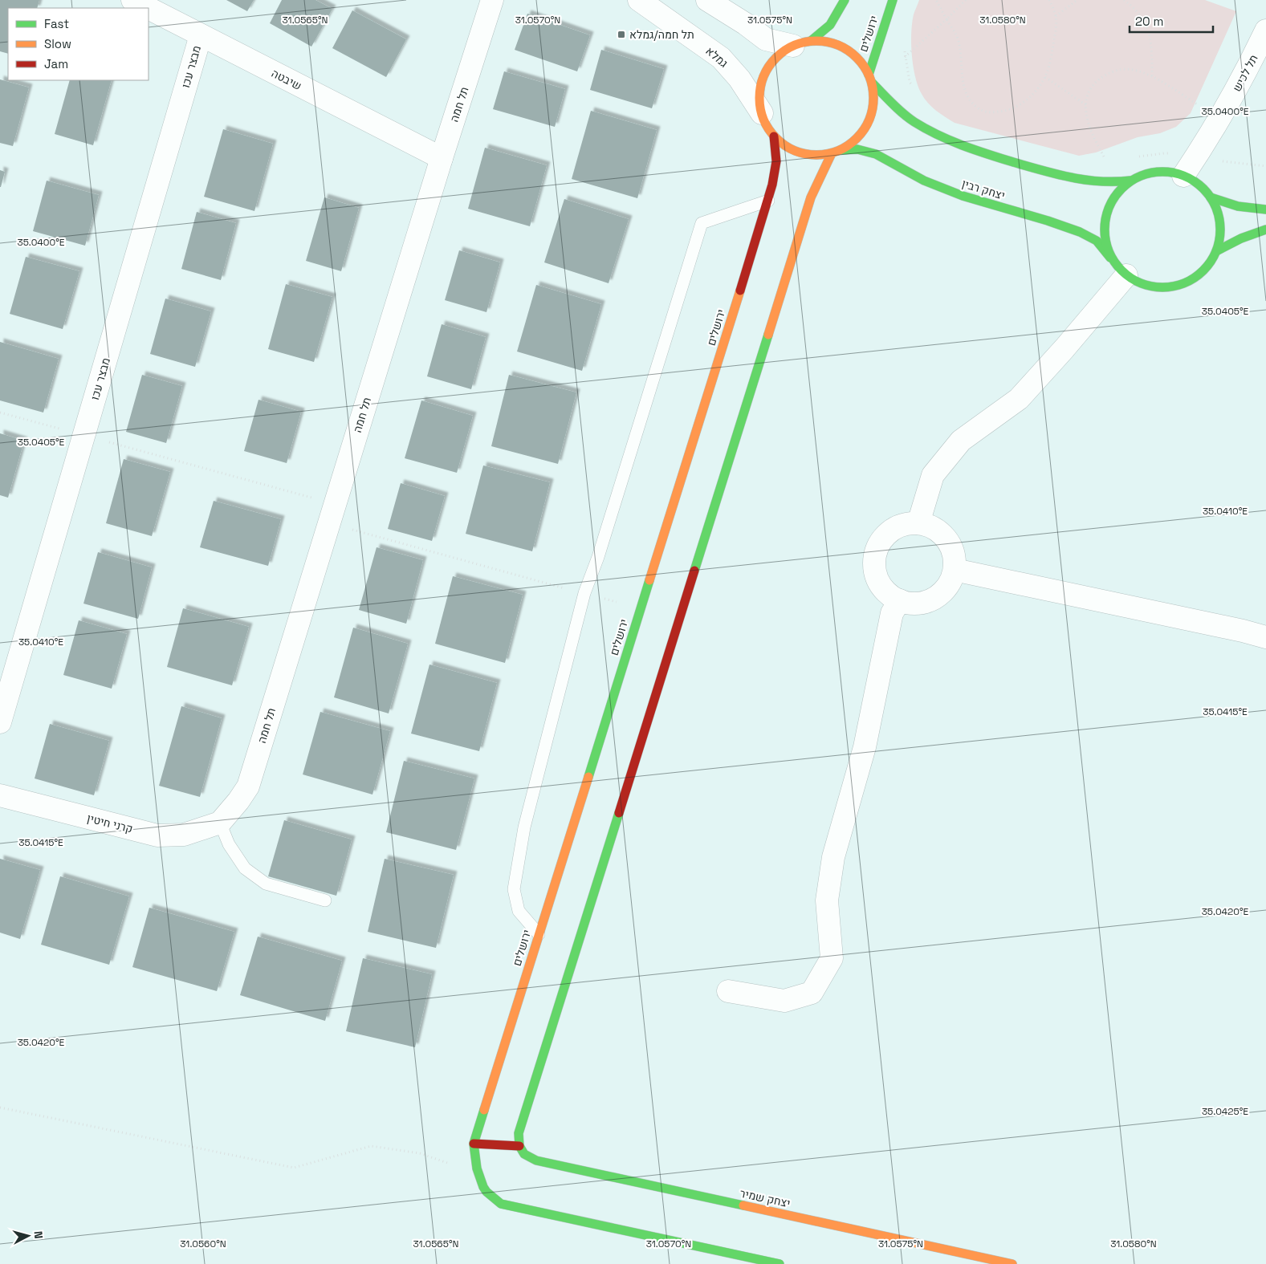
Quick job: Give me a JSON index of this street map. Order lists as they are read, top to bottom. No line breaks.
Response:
{"streets":{"main road":["ירושלים","יצחק רבין","יצחק שמיר"],"street":["גמלא","מבצר עכו","תל לכיש","שיבטה","תל חמה","קרני חיטין"]},"crossings":[["ירושלים","גמלא"],["ירושלים","יצחק רבין"],["גמלא","יצחק רבין"],["מבצר עכו","שיבטה"],["תל לכיש","יצחק רבין"],["שיבטה","תל חמה"],["תל חמה","קרני חיטין"]],"places":{"transit":["תל חמה/גמלא"]},"legend":["Fast","Slow","Jam"],"scale_bar":"20 m","north":"right","coordinates":["31.0565°N","31.0570°N","31.0575°N","31.0580°N","35.0400°E","35.0405°E","35.0410°E","35.0415°E","35.0420°E","35.0425°E","31.0560°N"]}
